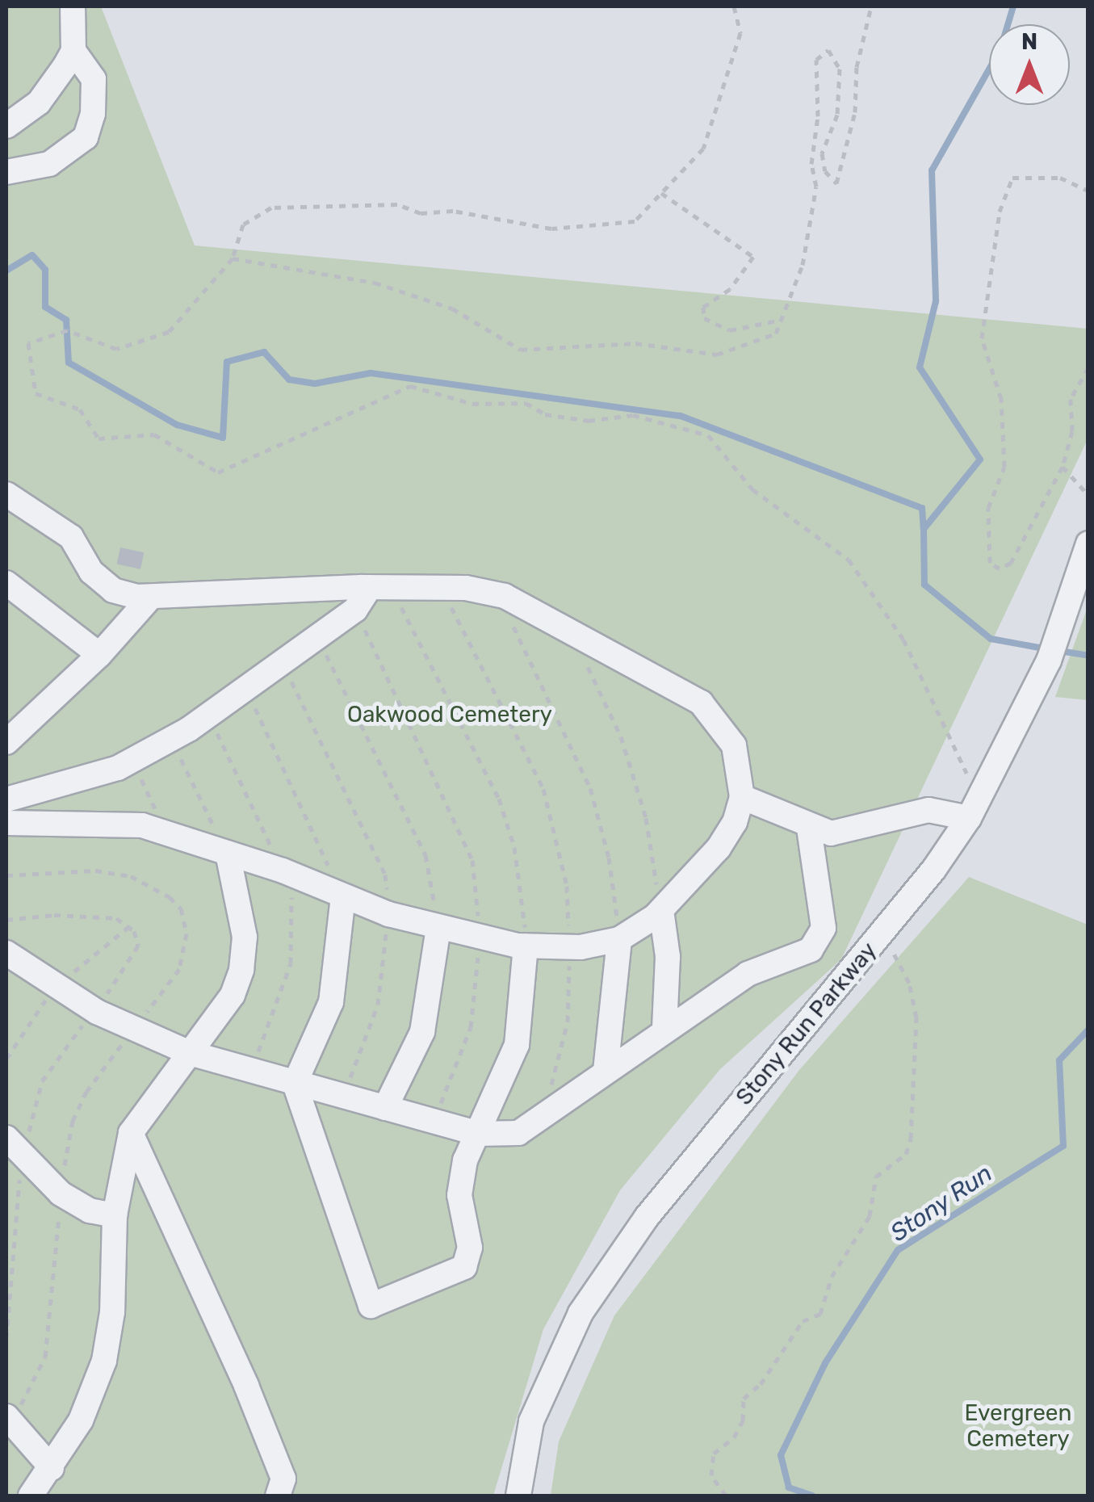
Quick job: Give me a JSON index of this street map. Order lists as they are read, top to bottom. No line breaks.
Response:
{"streets":{"street":["Stony Run Parkway"]},"water":["Stony Run"],"parks":["Oakwood Cemetery","Evergreen Cemetery"],"north":"top"}
